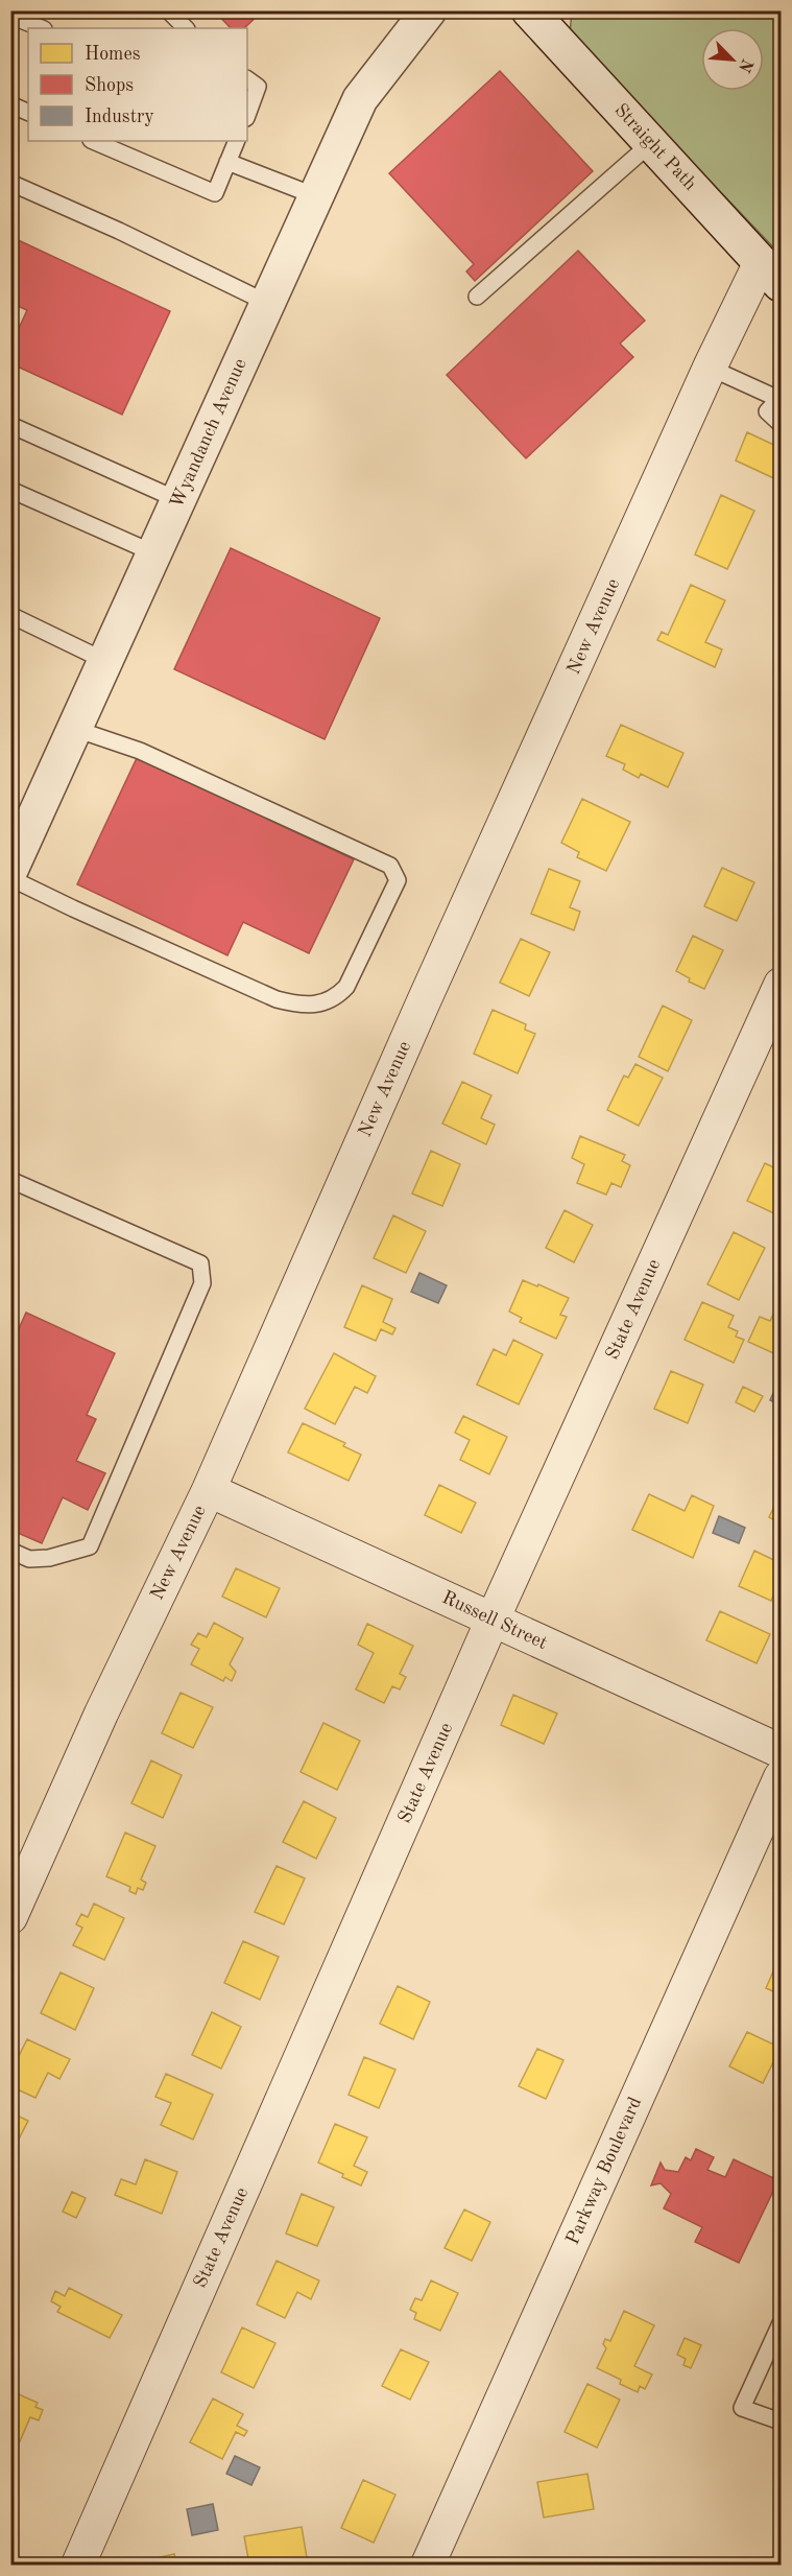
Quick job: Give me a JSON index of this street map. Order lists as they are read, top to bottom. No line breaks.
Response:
{"streets":{"street":["Straight Path","Wyandanch Avenue","New Avenue","State Avenue","Russell Street","Parkway Boulevard"]},"crossings":[["Straight Path","New Avenue"],["New Avenue","Russell Street"],["State Avenue","Russell Street"]],"legend":["Homes","Shops","Industry"],"north":"bottom right"}
